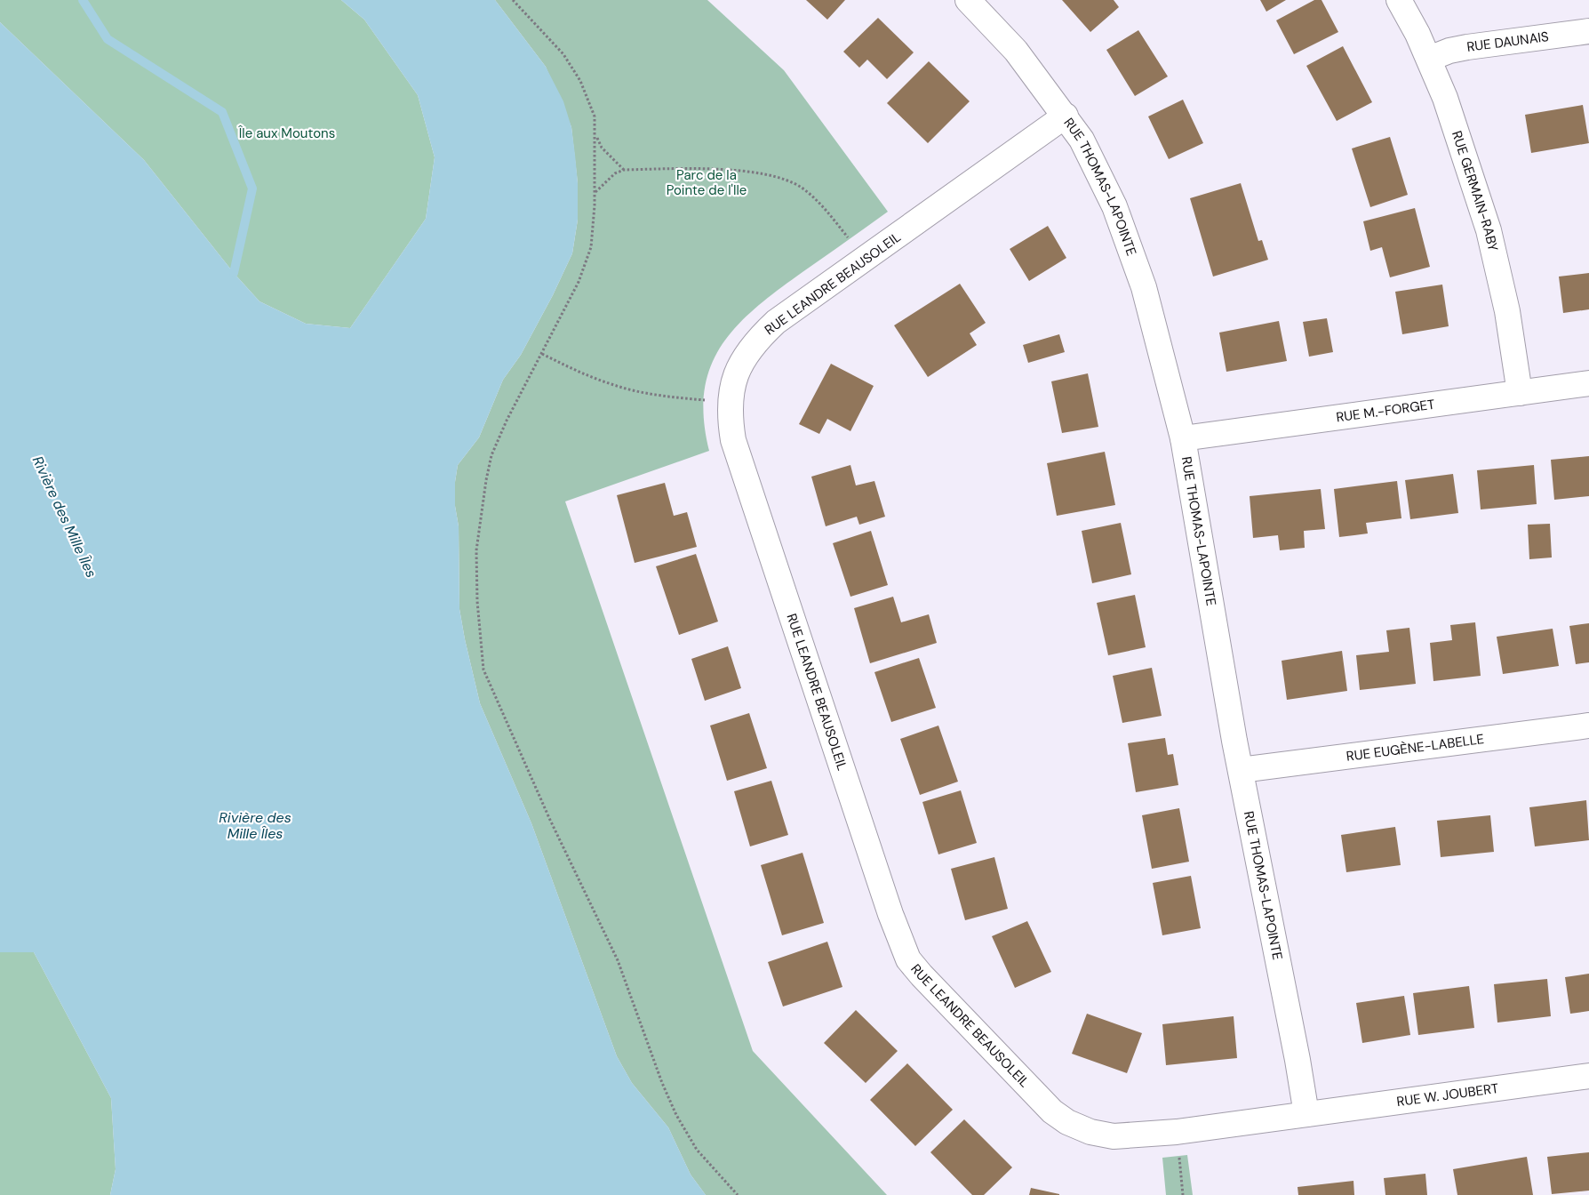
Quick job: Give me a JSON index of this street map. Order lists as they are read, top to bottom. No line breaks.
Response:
{"streets":{"street":["RUE DAUNAIS","RUE THOMAS-LAPOINTE","RUE GERMAIN-RABY","RUE LEANDRE BEAUSOLEIL","RUE M.-FORGET","RUE EUGÈNE-LABELLE","RUE W. JOUBERT"]},"crossings":[["RUE DAUNAIS","RUE GERMAIN-RABY"],["RUE THOMAS-LAPOINTE","RUE LEANDRE BEAUSOLEIL"],["RUE THOMAS-LAPOINTE","RUE M.-FORGET"],["RUE THOMAS-LAPOINTE","RUE EUGÈNE-LABELLE"],["RUE THOMAS-LAPOINTE","RUE W. JOUBERT"],["RUE GERMAIN-RABY","RUE M.-FORGET"],["RUE LEANDRE BEAUSOLEIL","RUE W. JOUBERT"]],"water":["Rivière des Mille Îles"],"parks":["Île aux Moutons","Parc de la Pointe de l'Ile"]}
